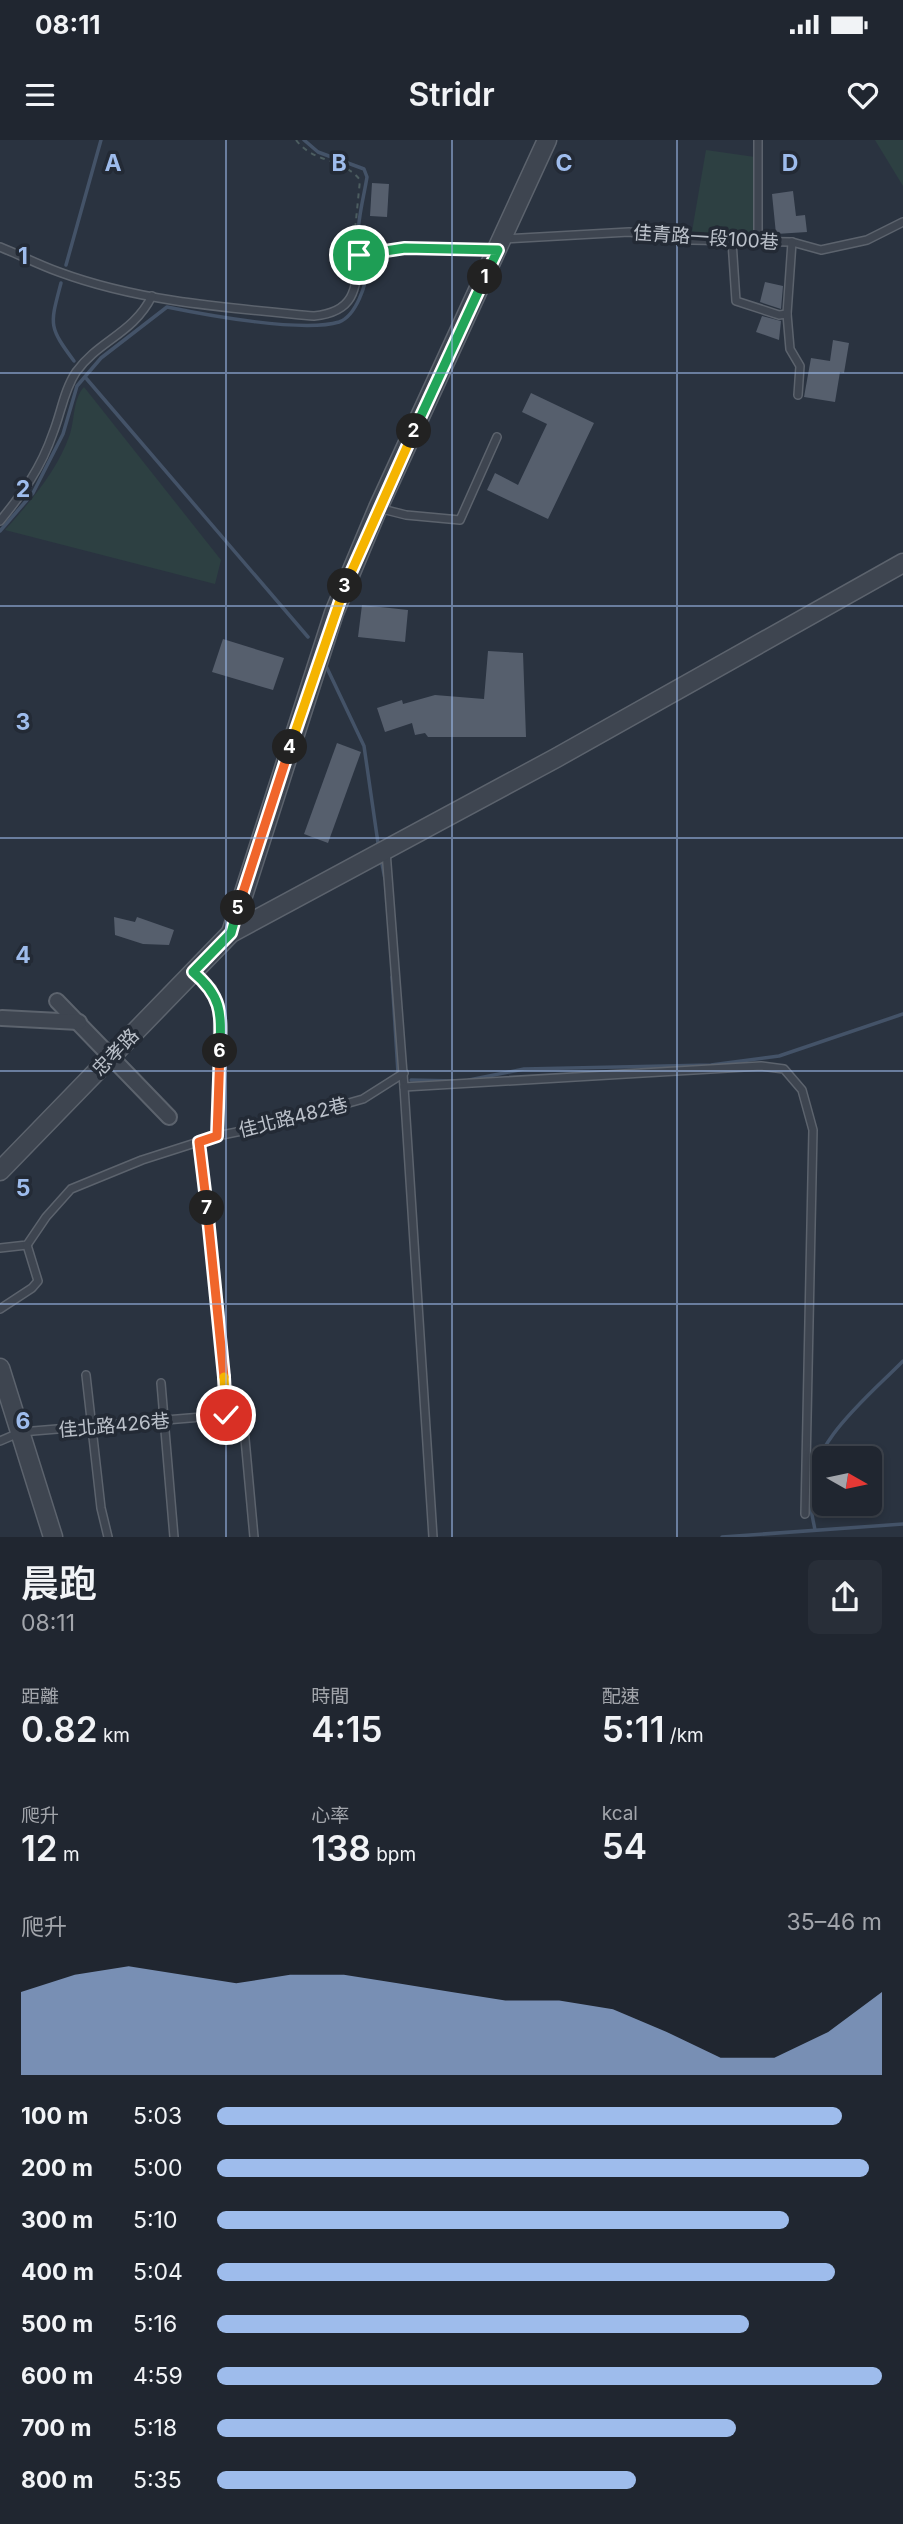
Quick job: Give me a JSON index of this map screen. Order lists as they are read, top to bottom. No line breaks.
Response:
{"streets":{"street":["忠孝路"],"lane":["佳青路一段100巷","佳北路482巷","佳北路426巷"]},"north":"right","page":{"status":"08:11","header":"Stridr","pins":["1","2","3","4","5","6","7"],"heading":["晨跑","08:11"],"stats":[["距離","0.82 km"],["時間","4:15"],["配速","5:11 /km"],["爬升","12 m"],["心率","138 bpm"],["kcal","54"]],"chart":["爬升","35–46 m"],"list":[{"name":"100 m","note":"5:03"},{"name":"200 m","note":"5:00"},{"name":"300 m","note":"5:10"},{"name":"400 m","note":"5:04"},{"name":"500 m","note":"5:16"},{"name":"600 m","note":"4:59"},{"name":"700 m","note":"5:18"},{"name":"800 m","note":"5:35"}]},"grid":{"columns":["A","B","C","D"],"rows":["1","2","3","4","5","6"]}}
